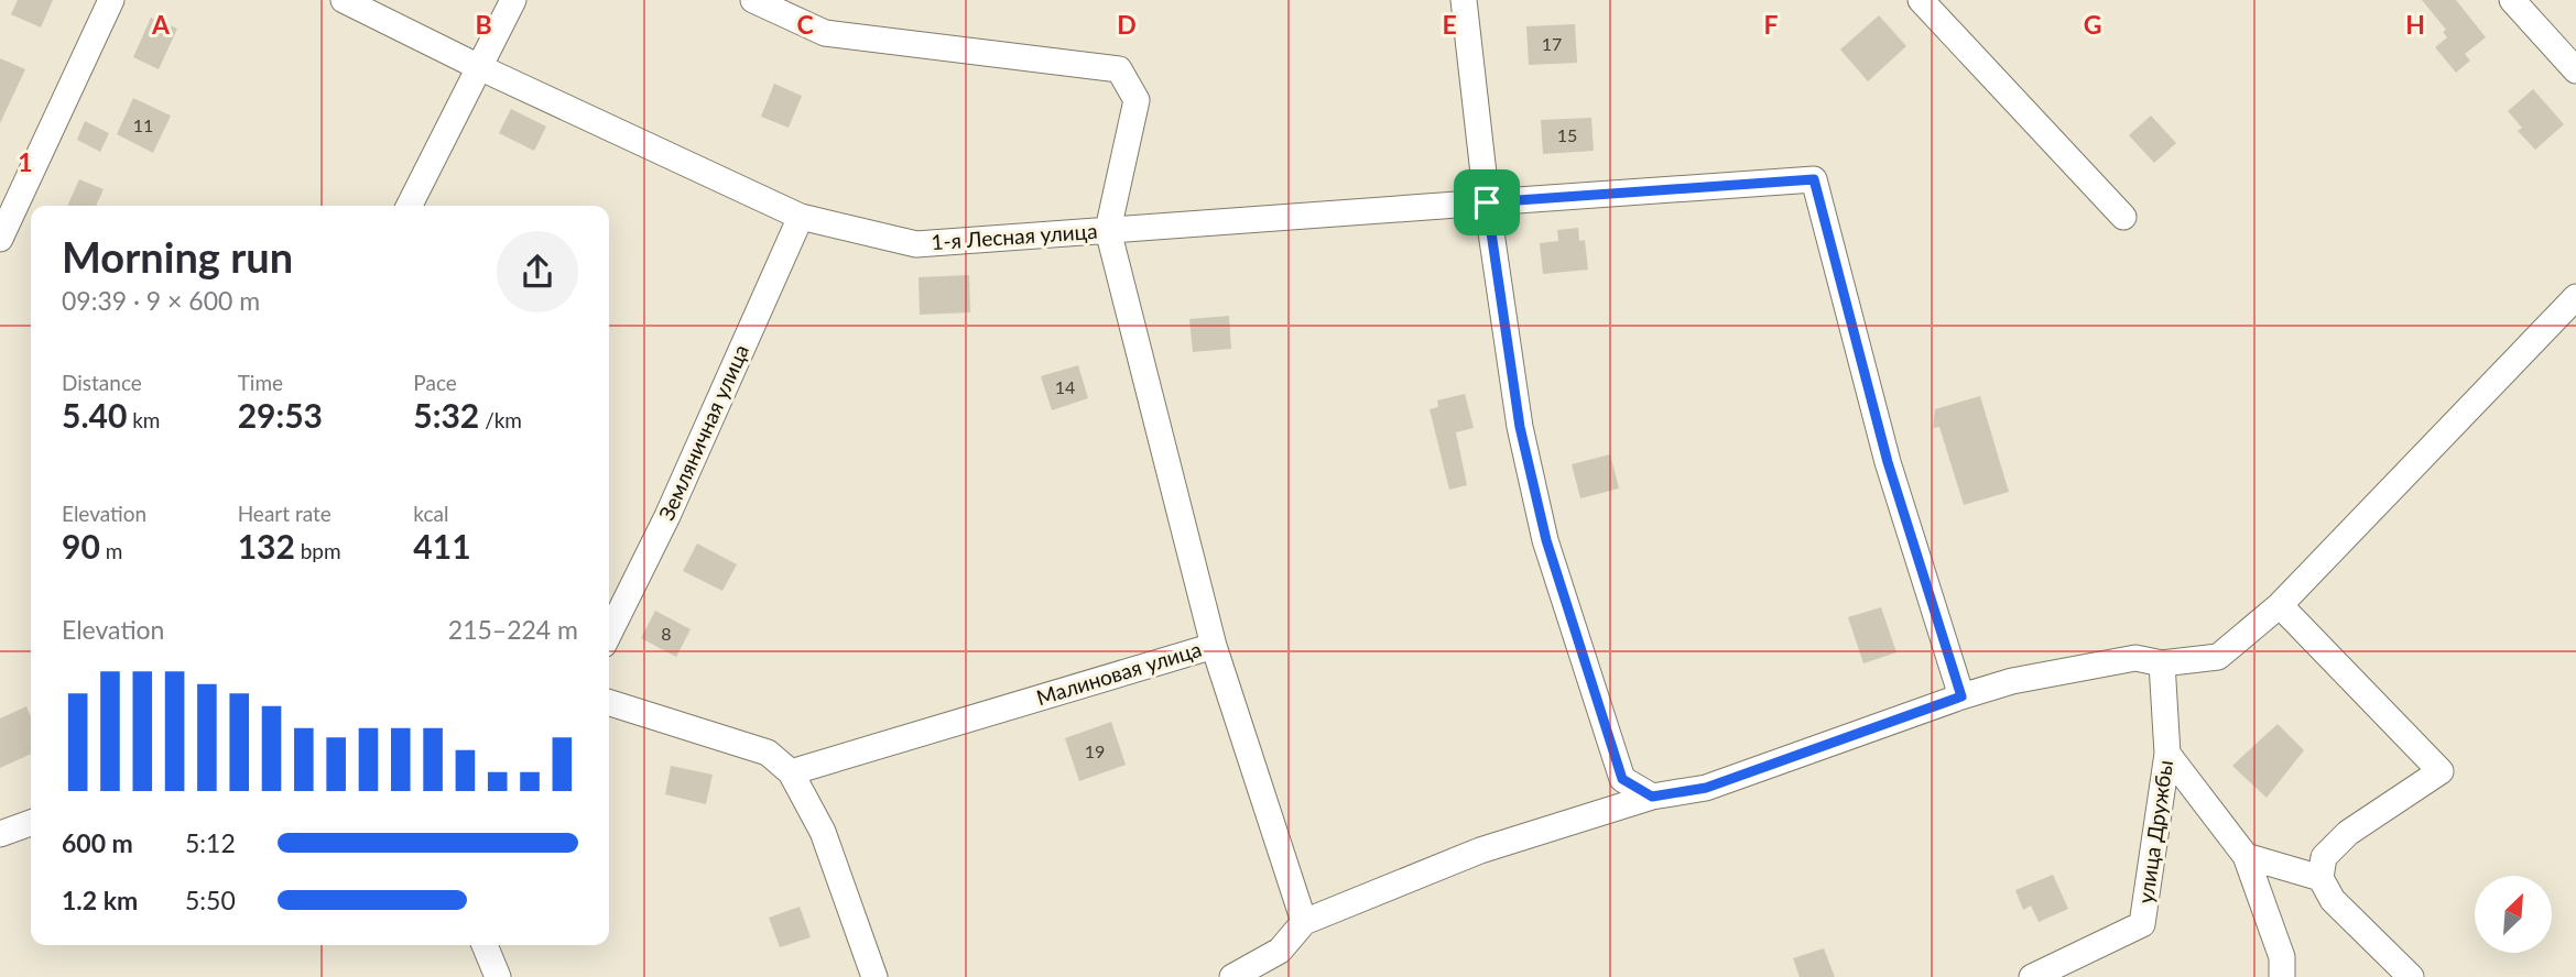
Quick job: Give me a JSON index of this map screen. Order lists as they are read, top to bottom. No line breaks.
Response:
{"streets":{"street":["1-я Лесная улица","Земляничная улица","Малиновая улица","улица Дружбы"]},"crossings":[["1-я Лесная улица","Земляничная улица"],["1-я Лесная улица","Малиновая улица"]],"house_numbers":["17","11","15","14","8","19"],"north":"top right","page":{"heading":["Morning run","09:39 · 9 × 600 m"],"stats":[["Distance","5.40 km"],["Time","29:53"],["Pace","5:32 /km"],["Elevation","90 m"],["Heart rate","132 bpm"],["kcal","411"]],"chart":["Elevation","215–224 m"],"list":[{"name":"600 m","note":"5:12"},{"name":"1.2 km","note":"5:50"}]},"grid":{"columns":["A","B","C","D","E","F","G","H"],"rows":["1"]}}
